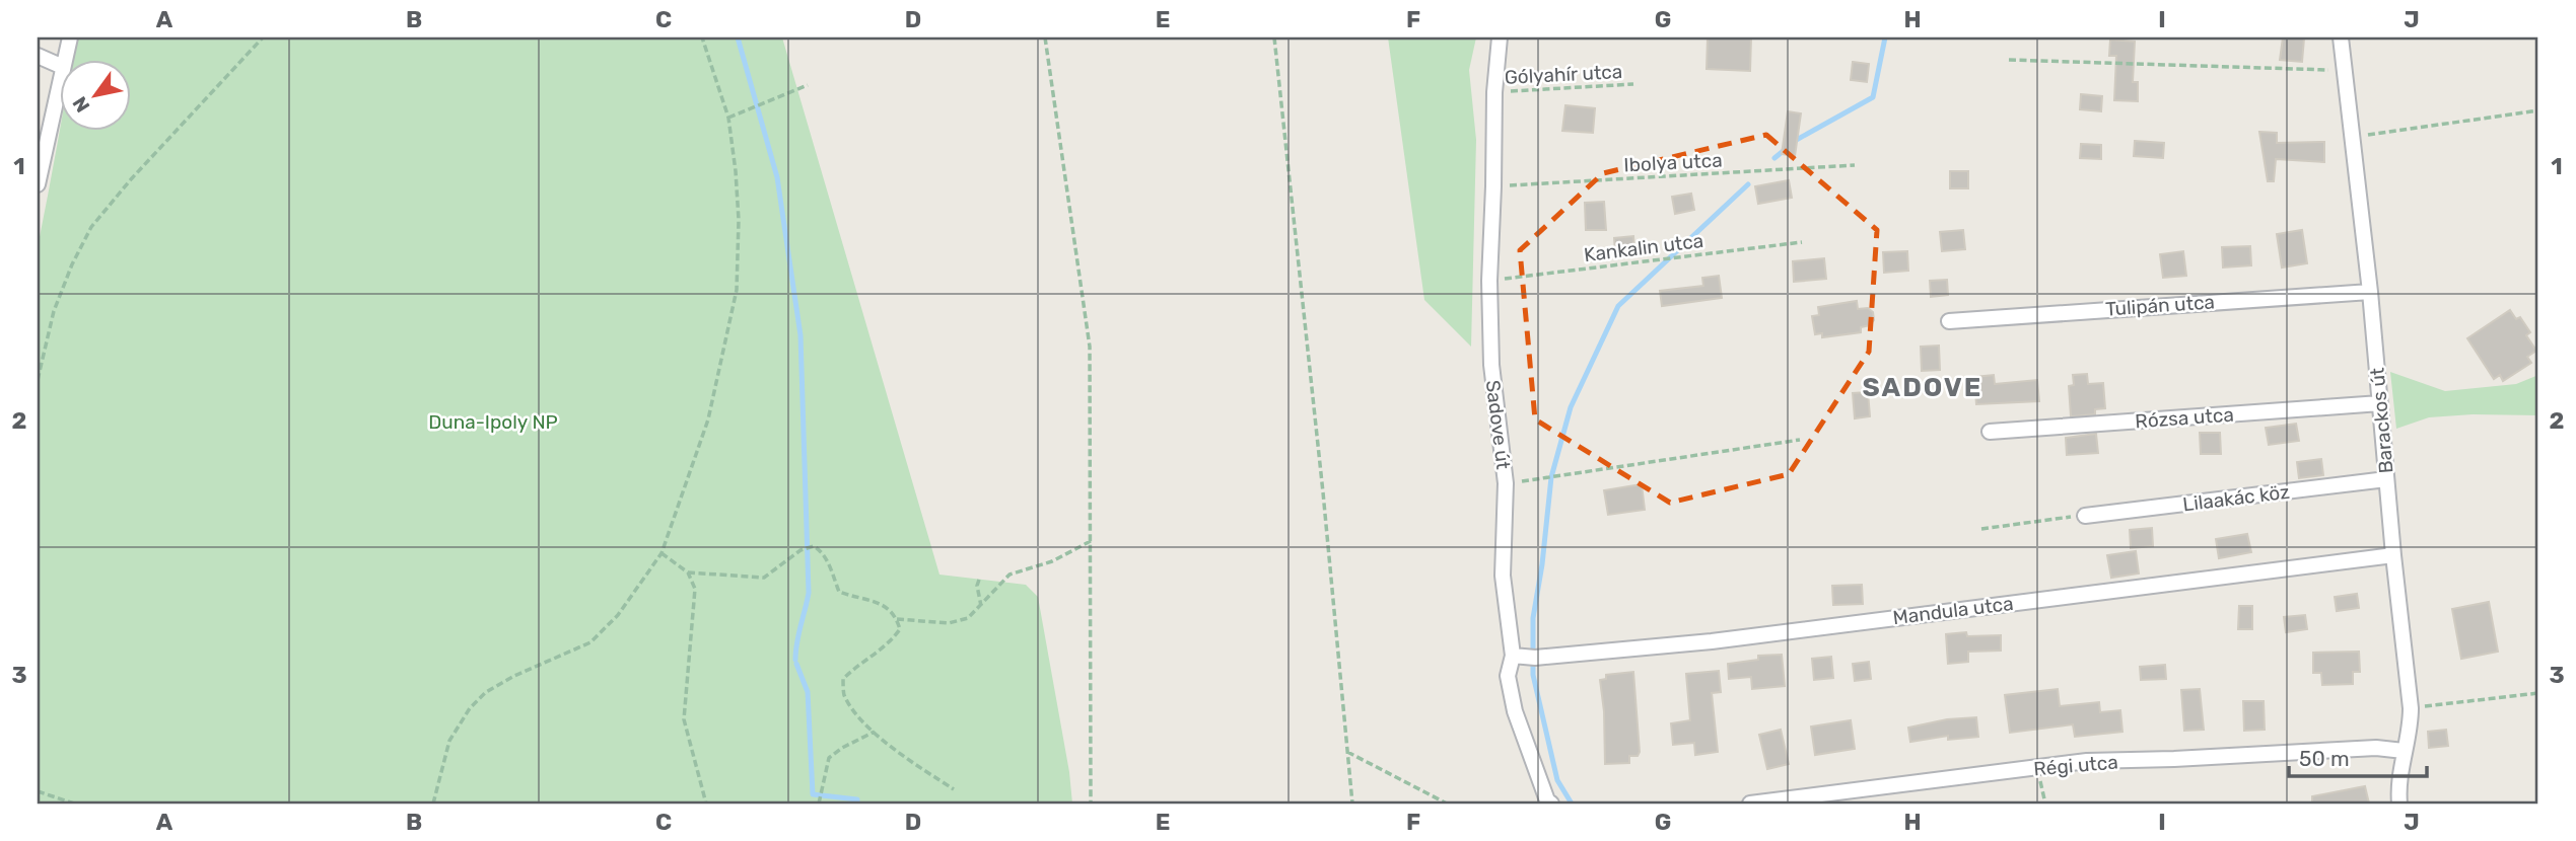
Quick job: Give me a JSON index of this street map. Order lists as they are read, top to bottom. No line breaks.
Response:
{"streets":{"street":["Tulipán utca","Rózsa utca","Barackos út","Sadove út","Lilaakác köz","Mandula utca","Régi utca"],"path":["Gólyahír utca","Ibolya utca","Kankalin utca"]},"crossings":[["Gólyahír utca","Sadove út"],["Ibolya utca","Sadove út"],["Kankalin utca","Sadove út"],["Tulipán utca","Barackos út"],["Rózsa utca","Barackos út"],["Barackos út","Lilaakác köz"],["Barackos út","Mandula utca"],["Barackos út","Régi utca"],["Sadove út","Mandula utca"]],"districts":["SADOVE"],"parks":["Duna-Ipoly NP"],"scale_bar":"50 m","north":"bottom left","grid":{"columns":["A","B","C","D","E","F","G","H","I","J"],"rows":["1","2","3"]}}
